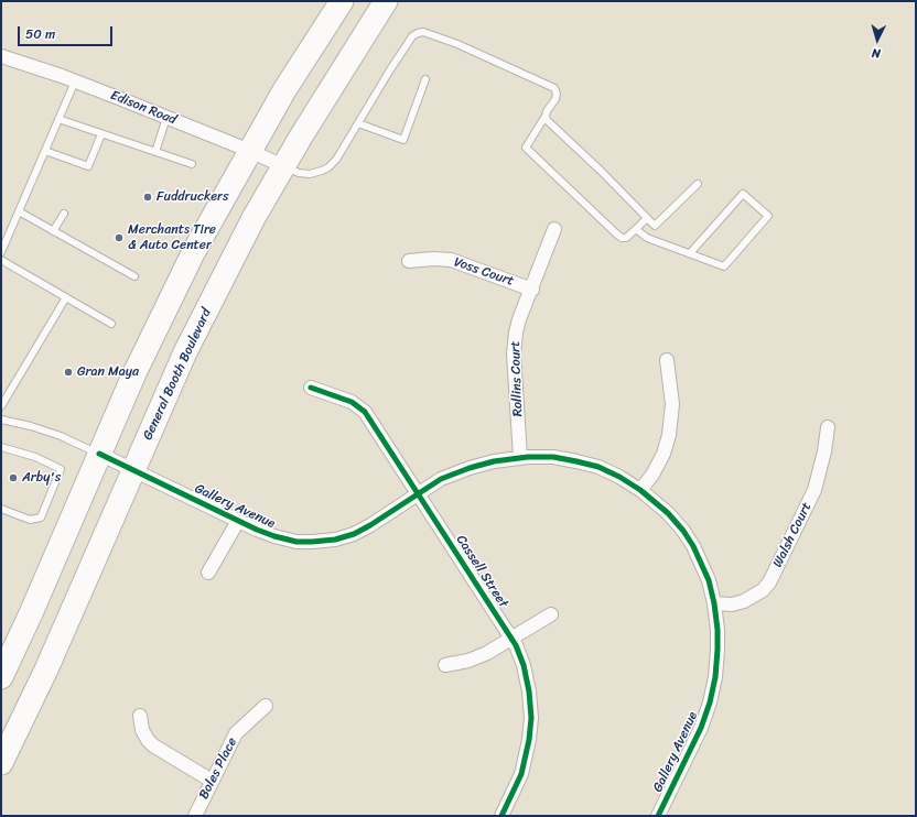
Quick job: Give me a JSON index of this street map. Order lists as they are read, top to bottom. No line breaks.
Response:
{"streets":{"highway":["General Booth Boulevard"],"street":["Edison Road","Voss Court","Rollins Court","Gallery Avenue","Walsh Court","Cassell Street","Boles Place"]},"crossings":[["Edison Road","General Booth Boulevard"],["Voss Court","Rollins Court"],["General Booth Boulevard","Gallery Avenue"],["Rollins Court","Gallery Avenue"],["Gallery Avenue","Walsh Court"],["Gallery Avenue","Cassell Street"]],"places":["Fuddruckers","Merchants Tire & Auto Center","Gran Maya","Arby's"],"scale_bar":"50 m","north":"bottom"}
